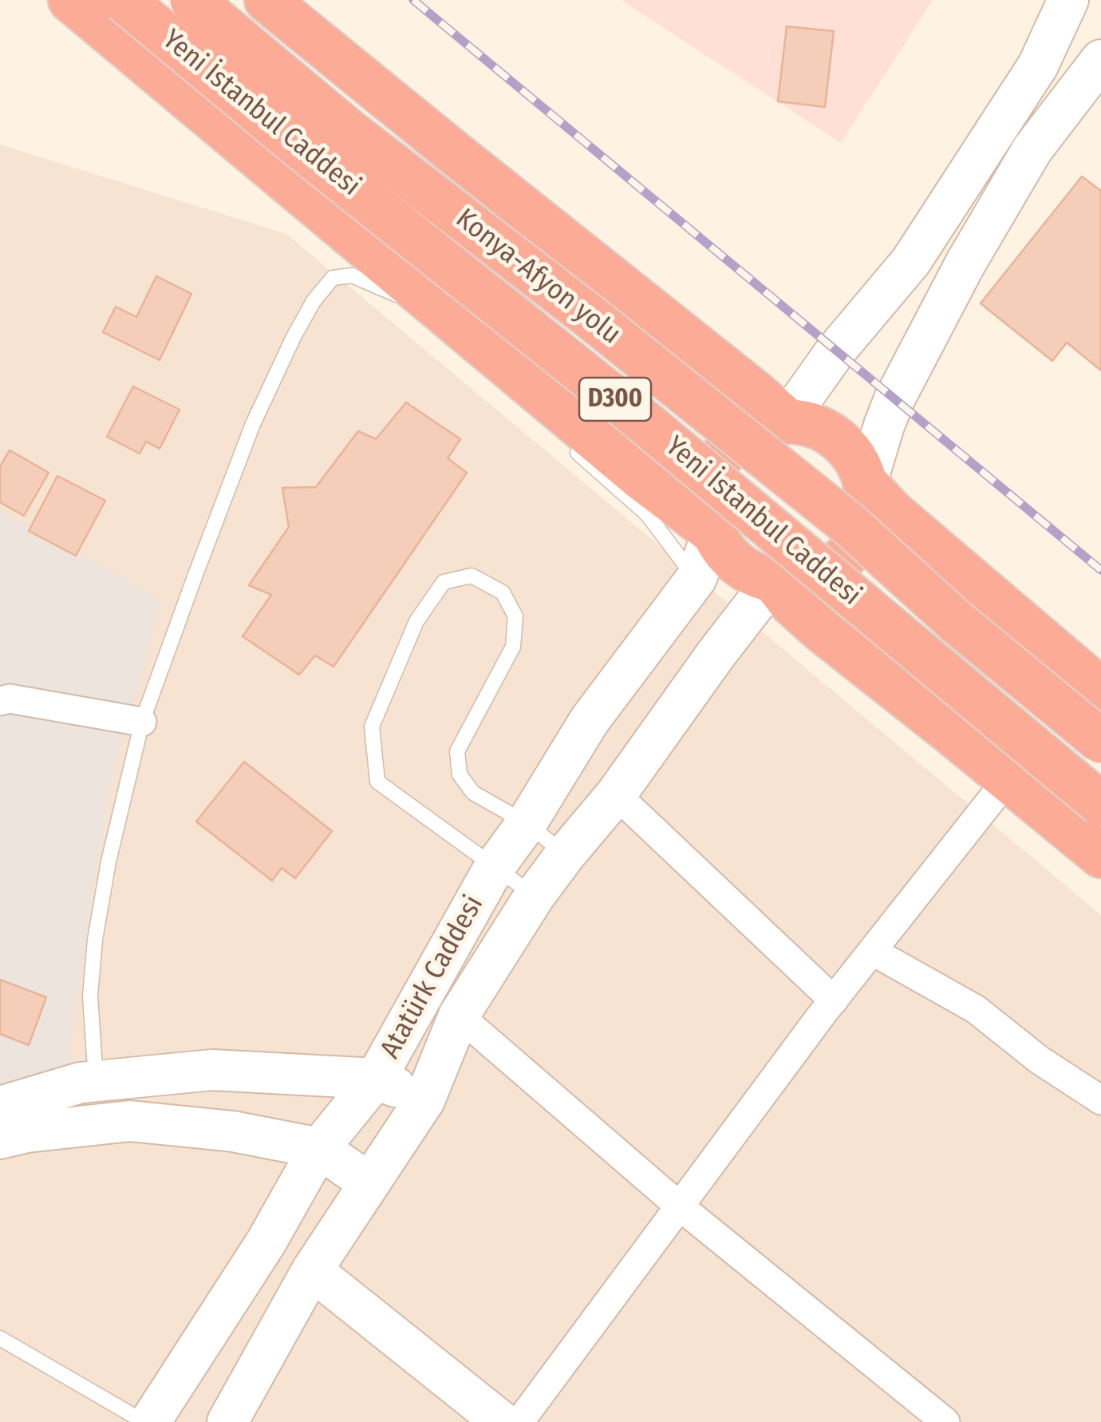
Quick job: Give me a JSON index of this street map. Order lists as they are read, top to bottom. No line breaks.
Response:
{"streets":{"highway":["Yeni İstanbul Caddesi","Konya-Afyon yolu","D300"],"main road":["Atatürk Caddesi"]}}
